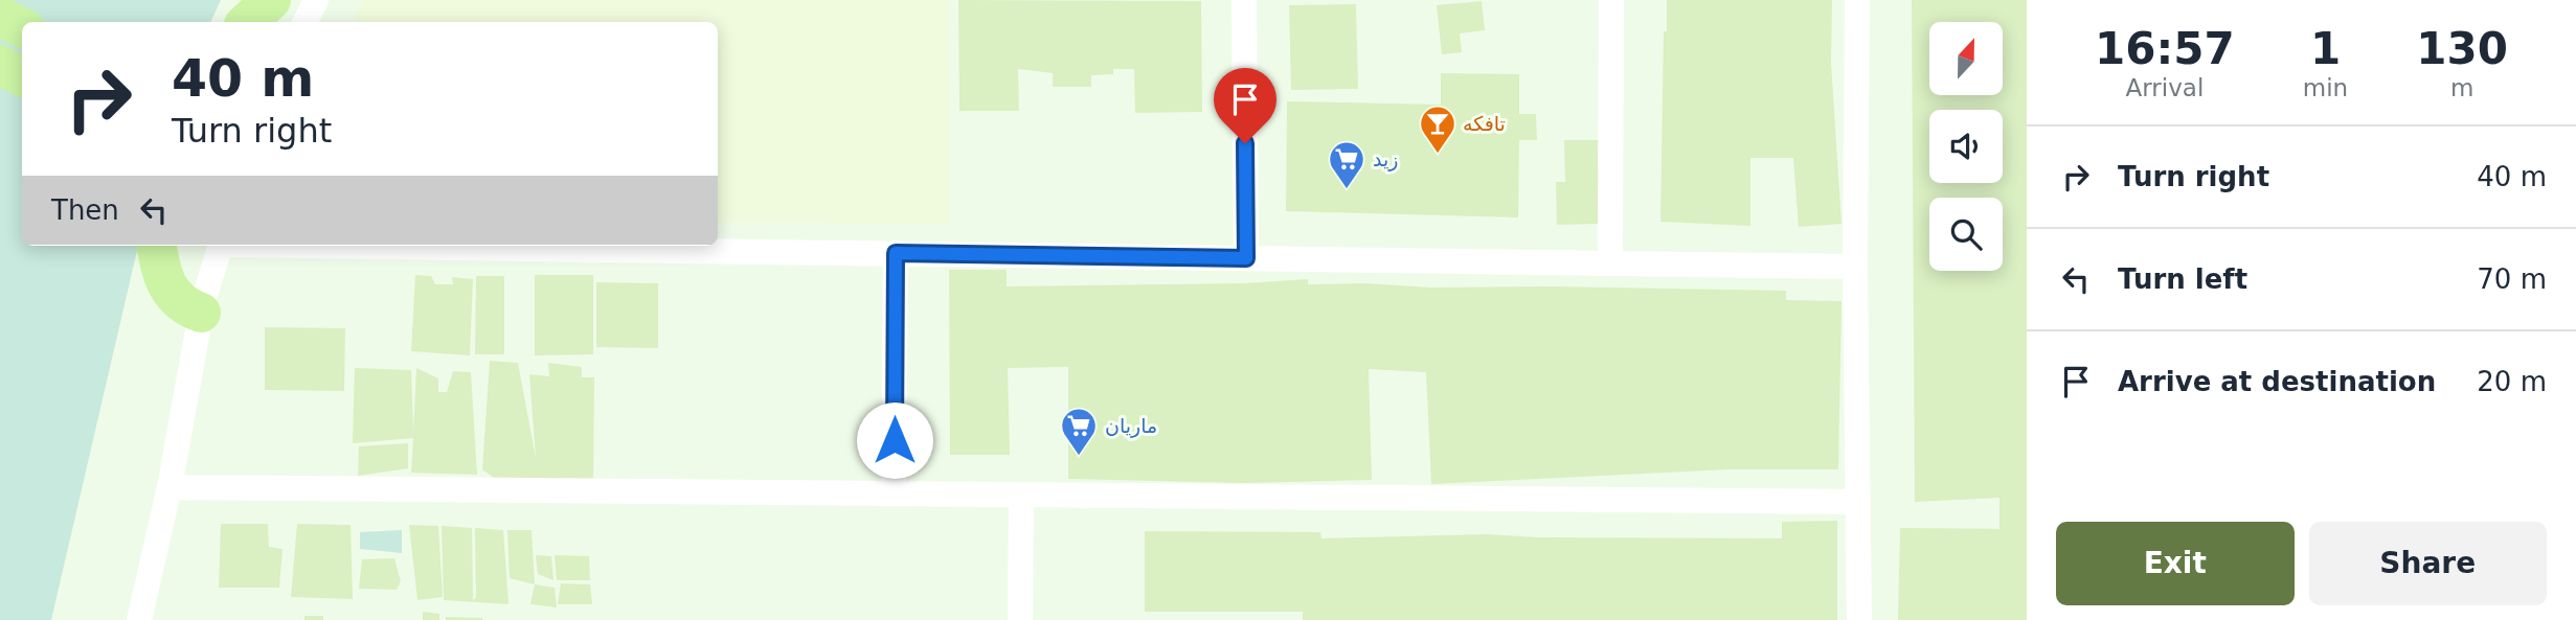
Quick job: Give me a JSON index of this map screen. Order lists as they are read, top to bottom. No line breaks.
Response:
{"places":{"bar":["تافكه"],"supermarket":["زيد","ماريان"]},"north":"top","page":{"eta":["16:57","Arrival","1","min","130","m"],"turn":["40 m","Turn right"],"list":[{"name":"Turn right","value":"40 m"},{"name":"Turn left","value":"70 m"},{"name":"Arrive at destination","value":"20 m"}],"then":"Then","buttons":["Exit","Share"]}}
